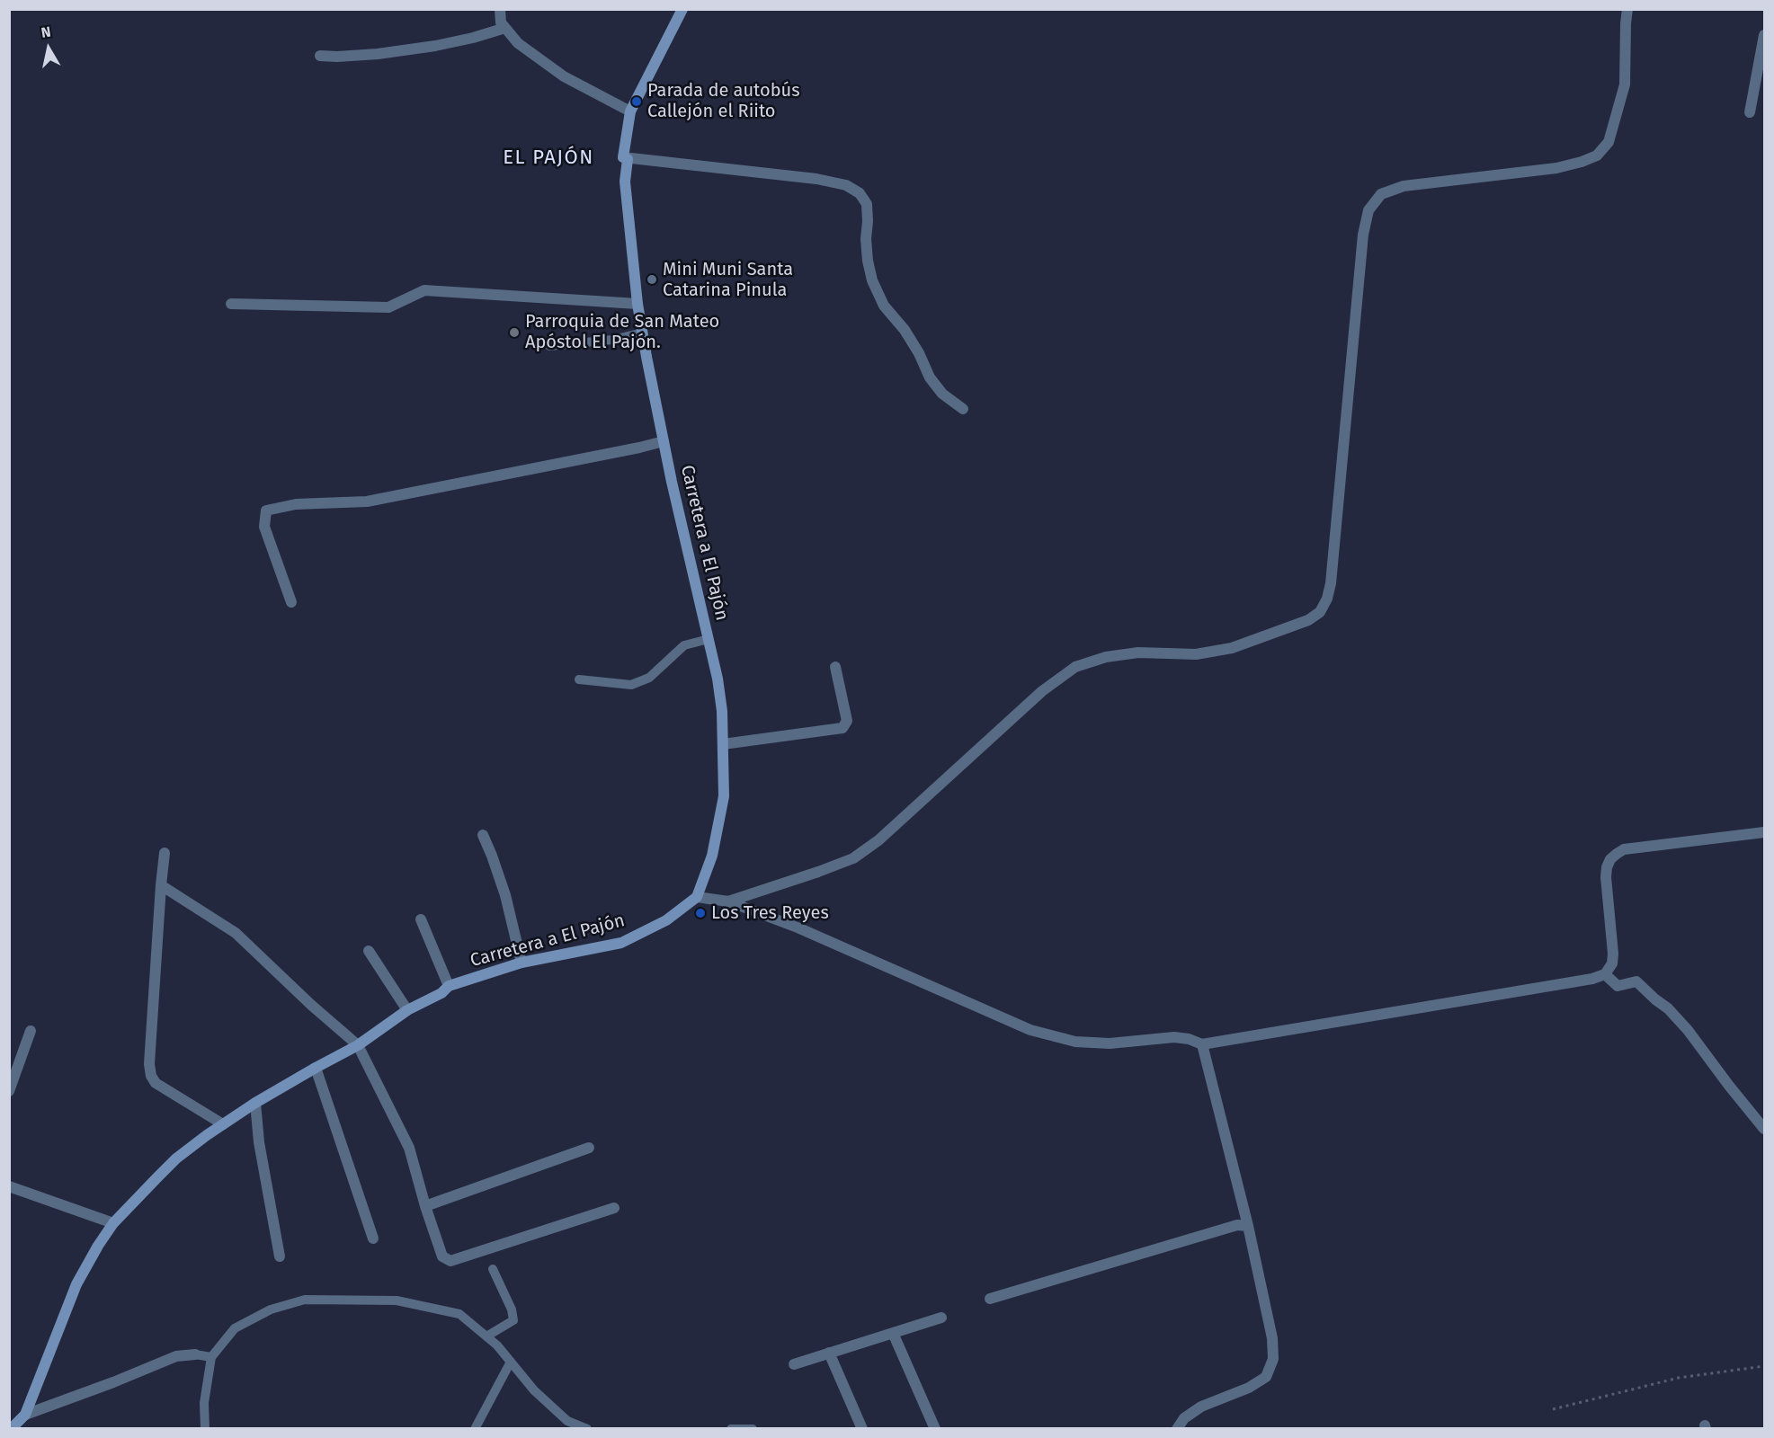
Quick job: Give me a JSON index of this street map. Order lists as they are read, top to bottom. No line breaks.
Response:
{"streets":{"street":["Carretera a El Pajón"]},"districts":["EL PAJÓN"],"places":["Parada de autobús Callejón el Riito","Mini Muni Santa Catarina Pinula","Parroquia de San Mateo Apóstol El Pajón.","Los Tres Reyes"],"north":"top"}
